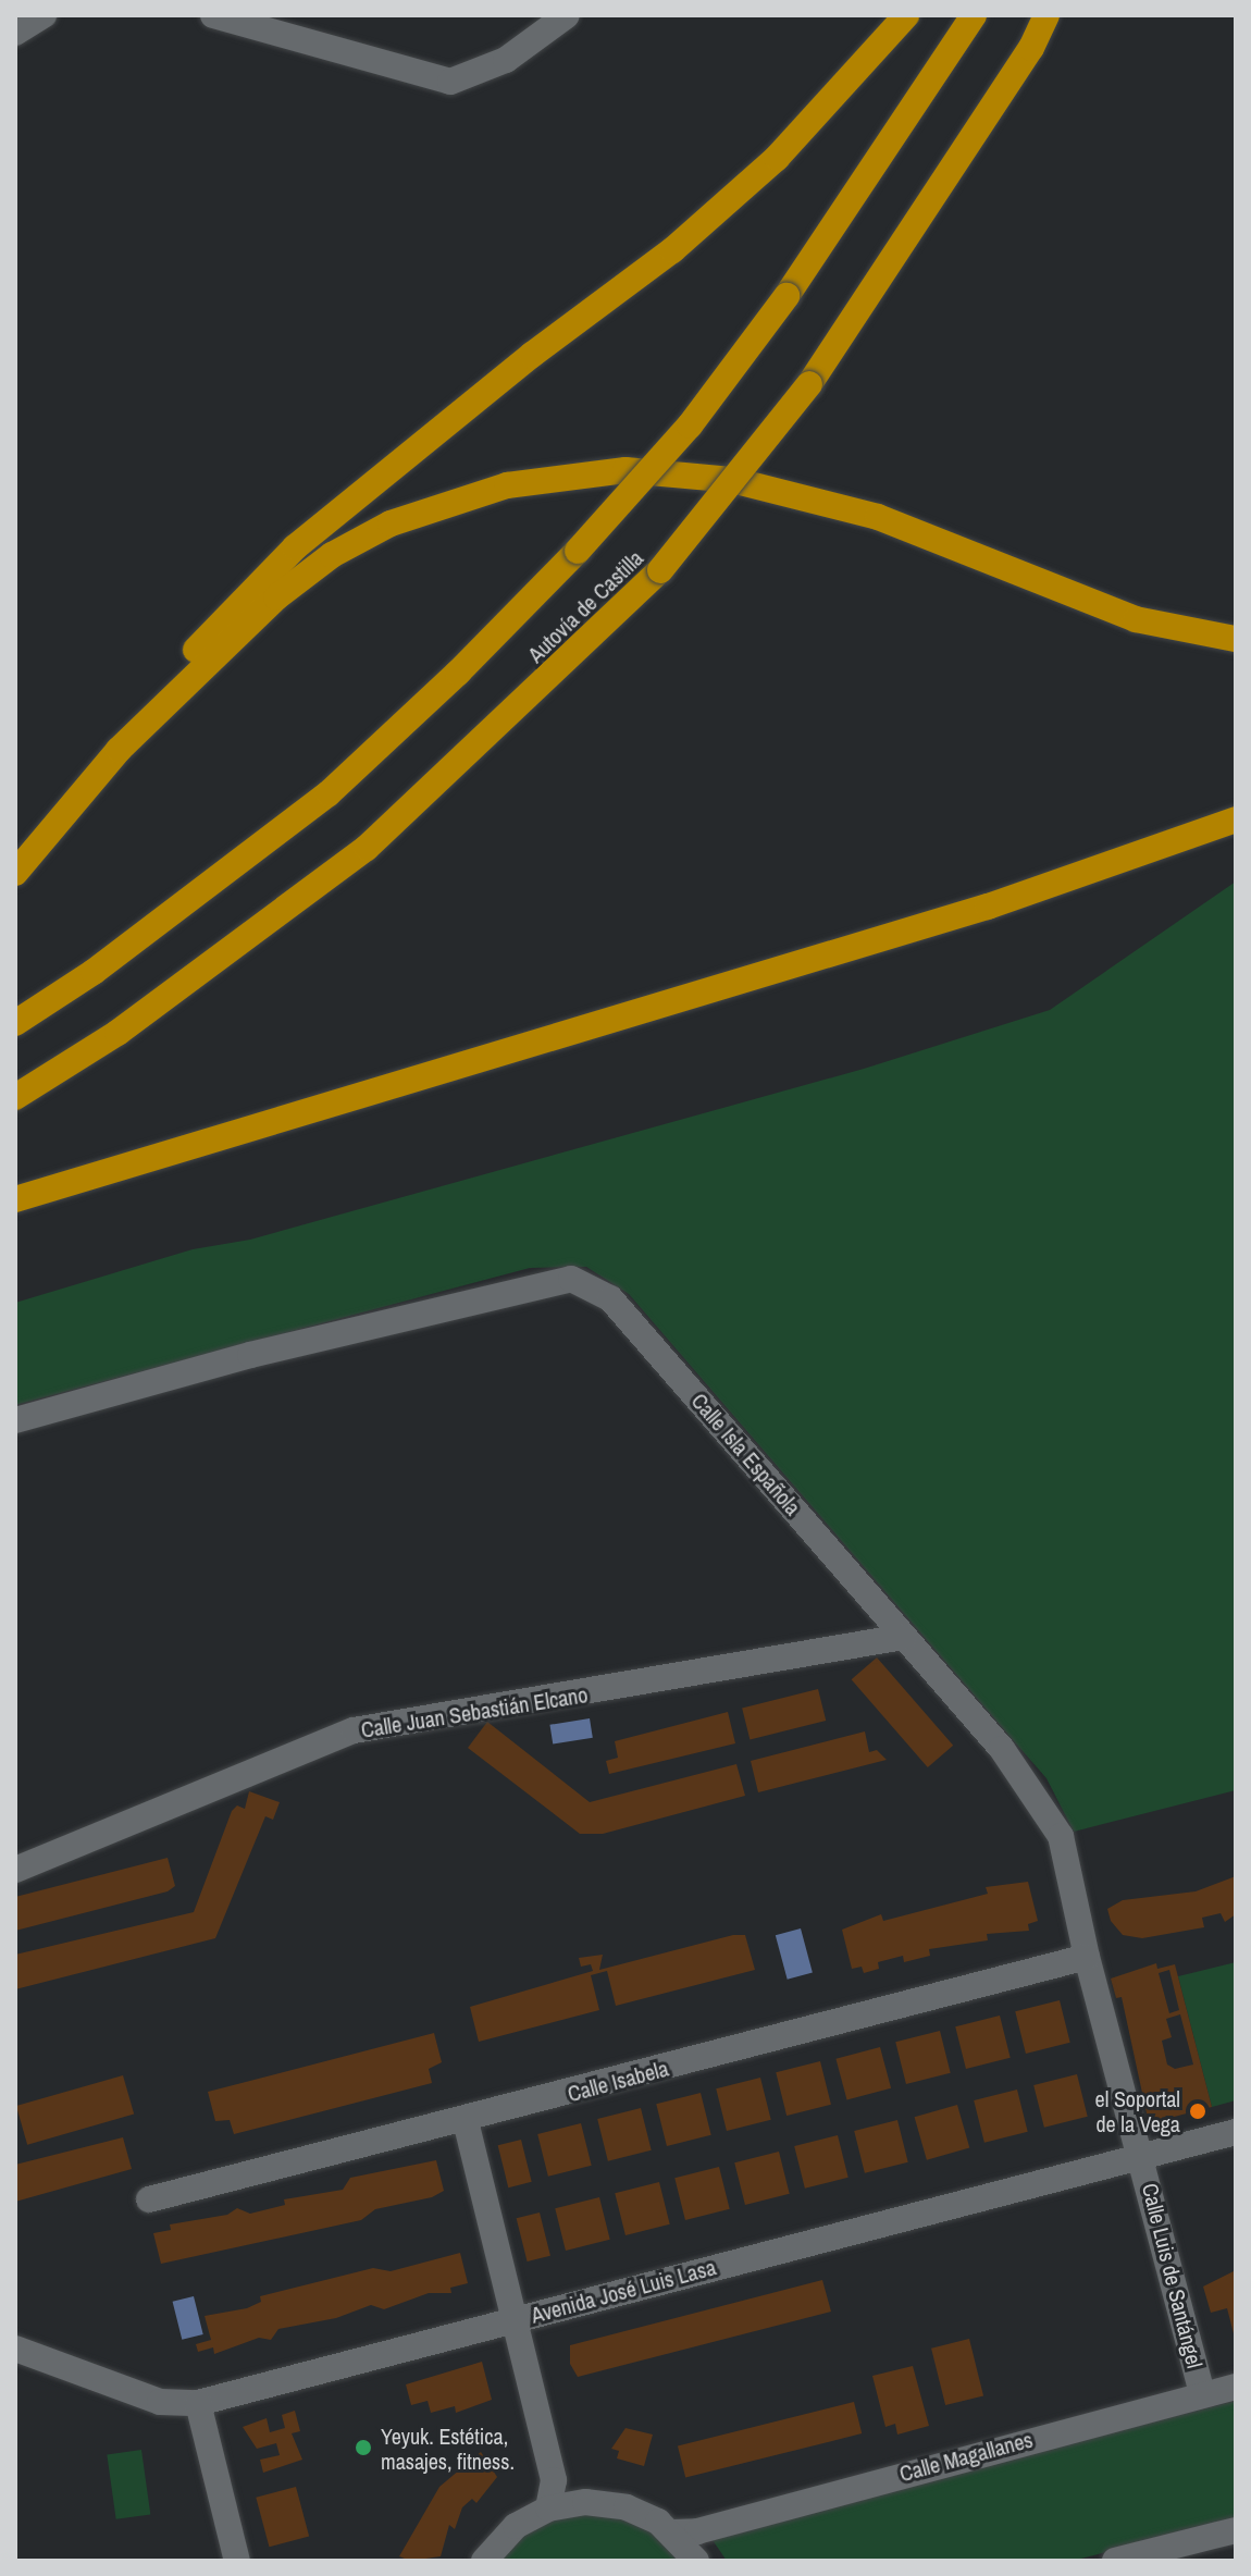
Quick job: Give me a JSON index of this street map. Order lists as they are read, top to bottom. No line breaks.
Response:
{"streets":{"highway":["Autovía de Castilla"],"street":["Calle Isla Española","Calle Juan Sebastián Elcano","Calle Isabela","Calle Luis de Santángel","Avenida José Luis Lasa","Calle Magallanes"]},"crossings":[["Calle Isla Española","Calle Juan Sebastián Elcano"],["Calle Isla Española","Calle Isabela"],["Calle Isla Española","Calle Luis de Santángel"],["Calle Isla Española","Avenida José Luis Lasa"],["Calle Luis de Santángel","Avenida José Luis Lasa"],["Calle Luis de Santángel","Calle Magallanes"]],"places":["el Soportal de la Vega","Yeyuk. Estética, masajes, fitness."]}
